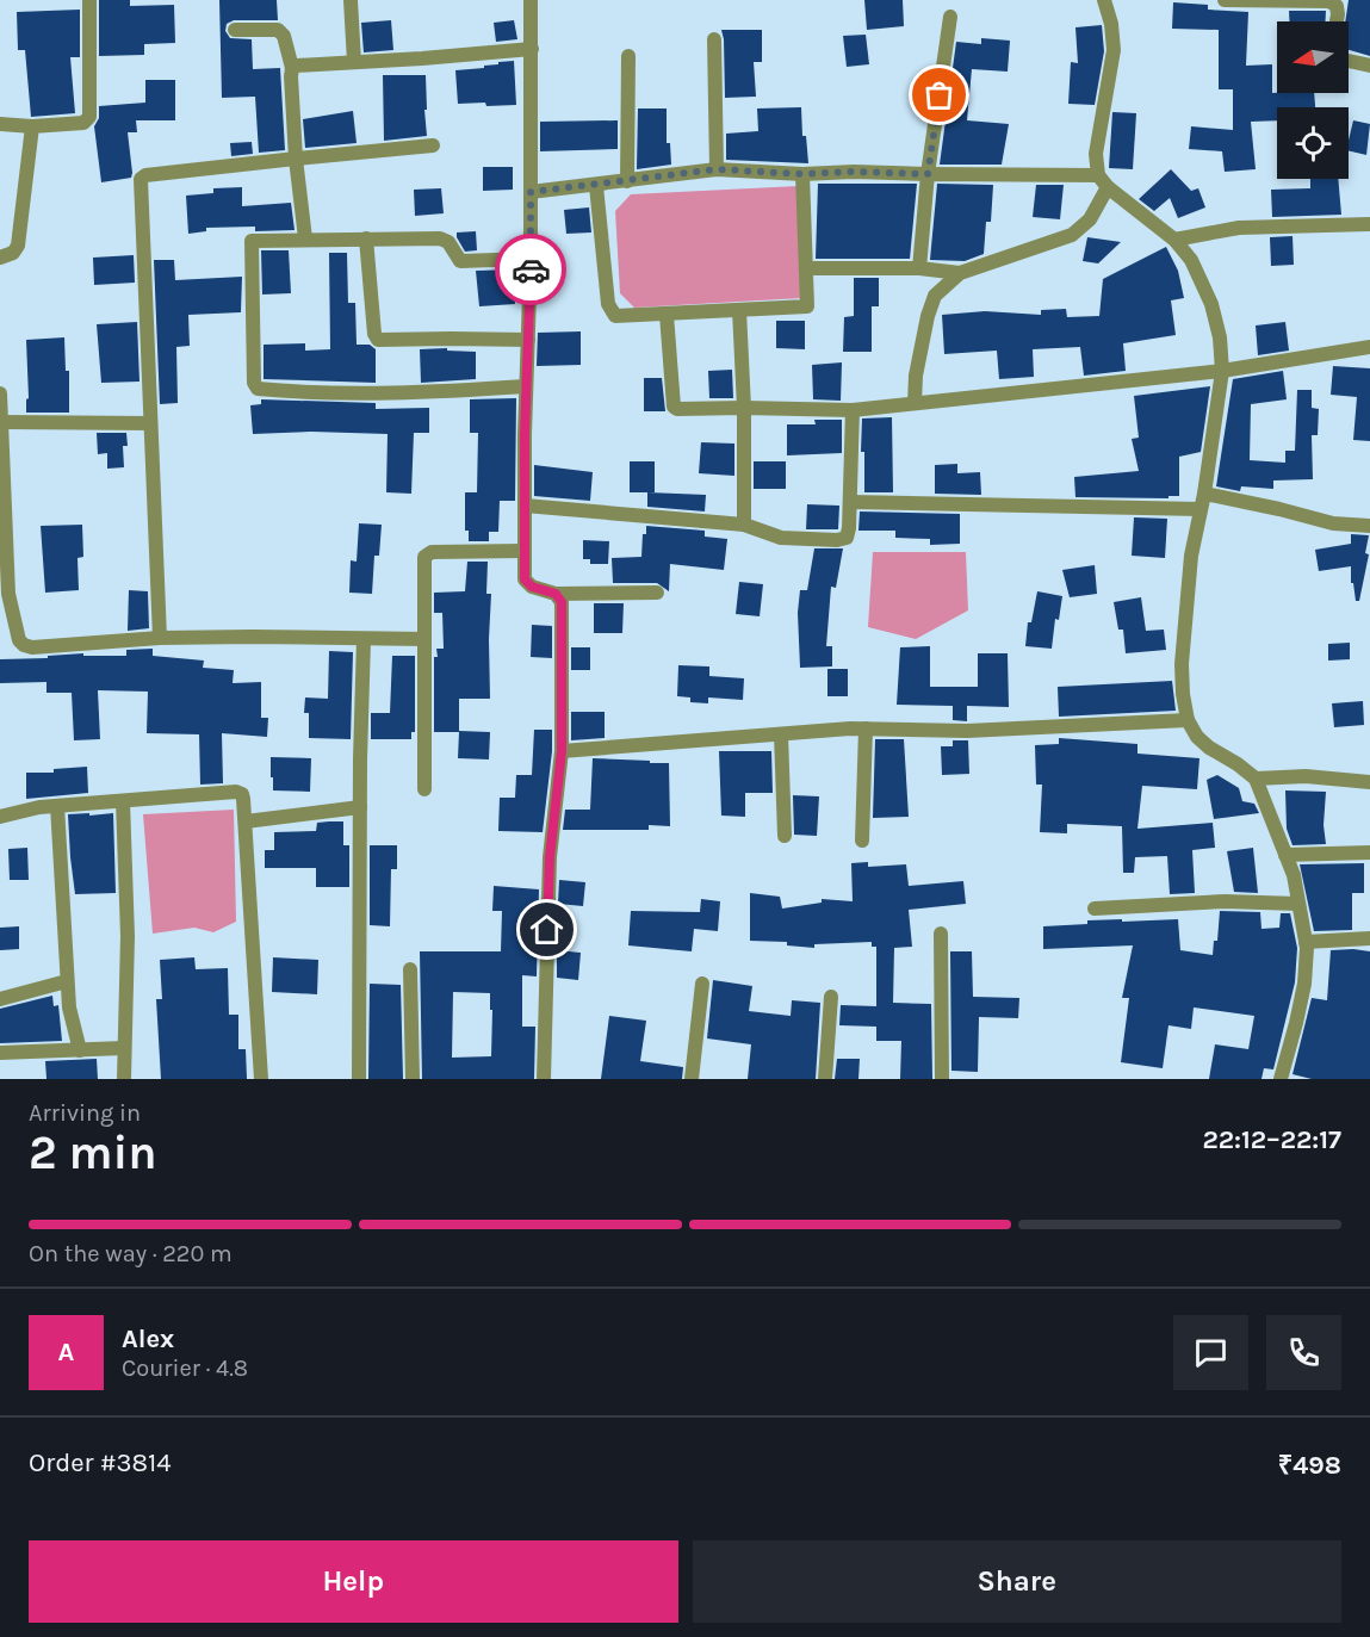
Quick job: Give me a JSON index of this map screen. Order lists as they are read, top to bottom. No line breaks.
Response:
{"north":"left","page":{"heading":["2 min","Arriving in","22:12–22:17"],"panel":["Alex","Courier · 4.8","Order #3814","₹498"],"bar":"On the way · 220 m","round":"A","buttons":["Help","Share"]}}
